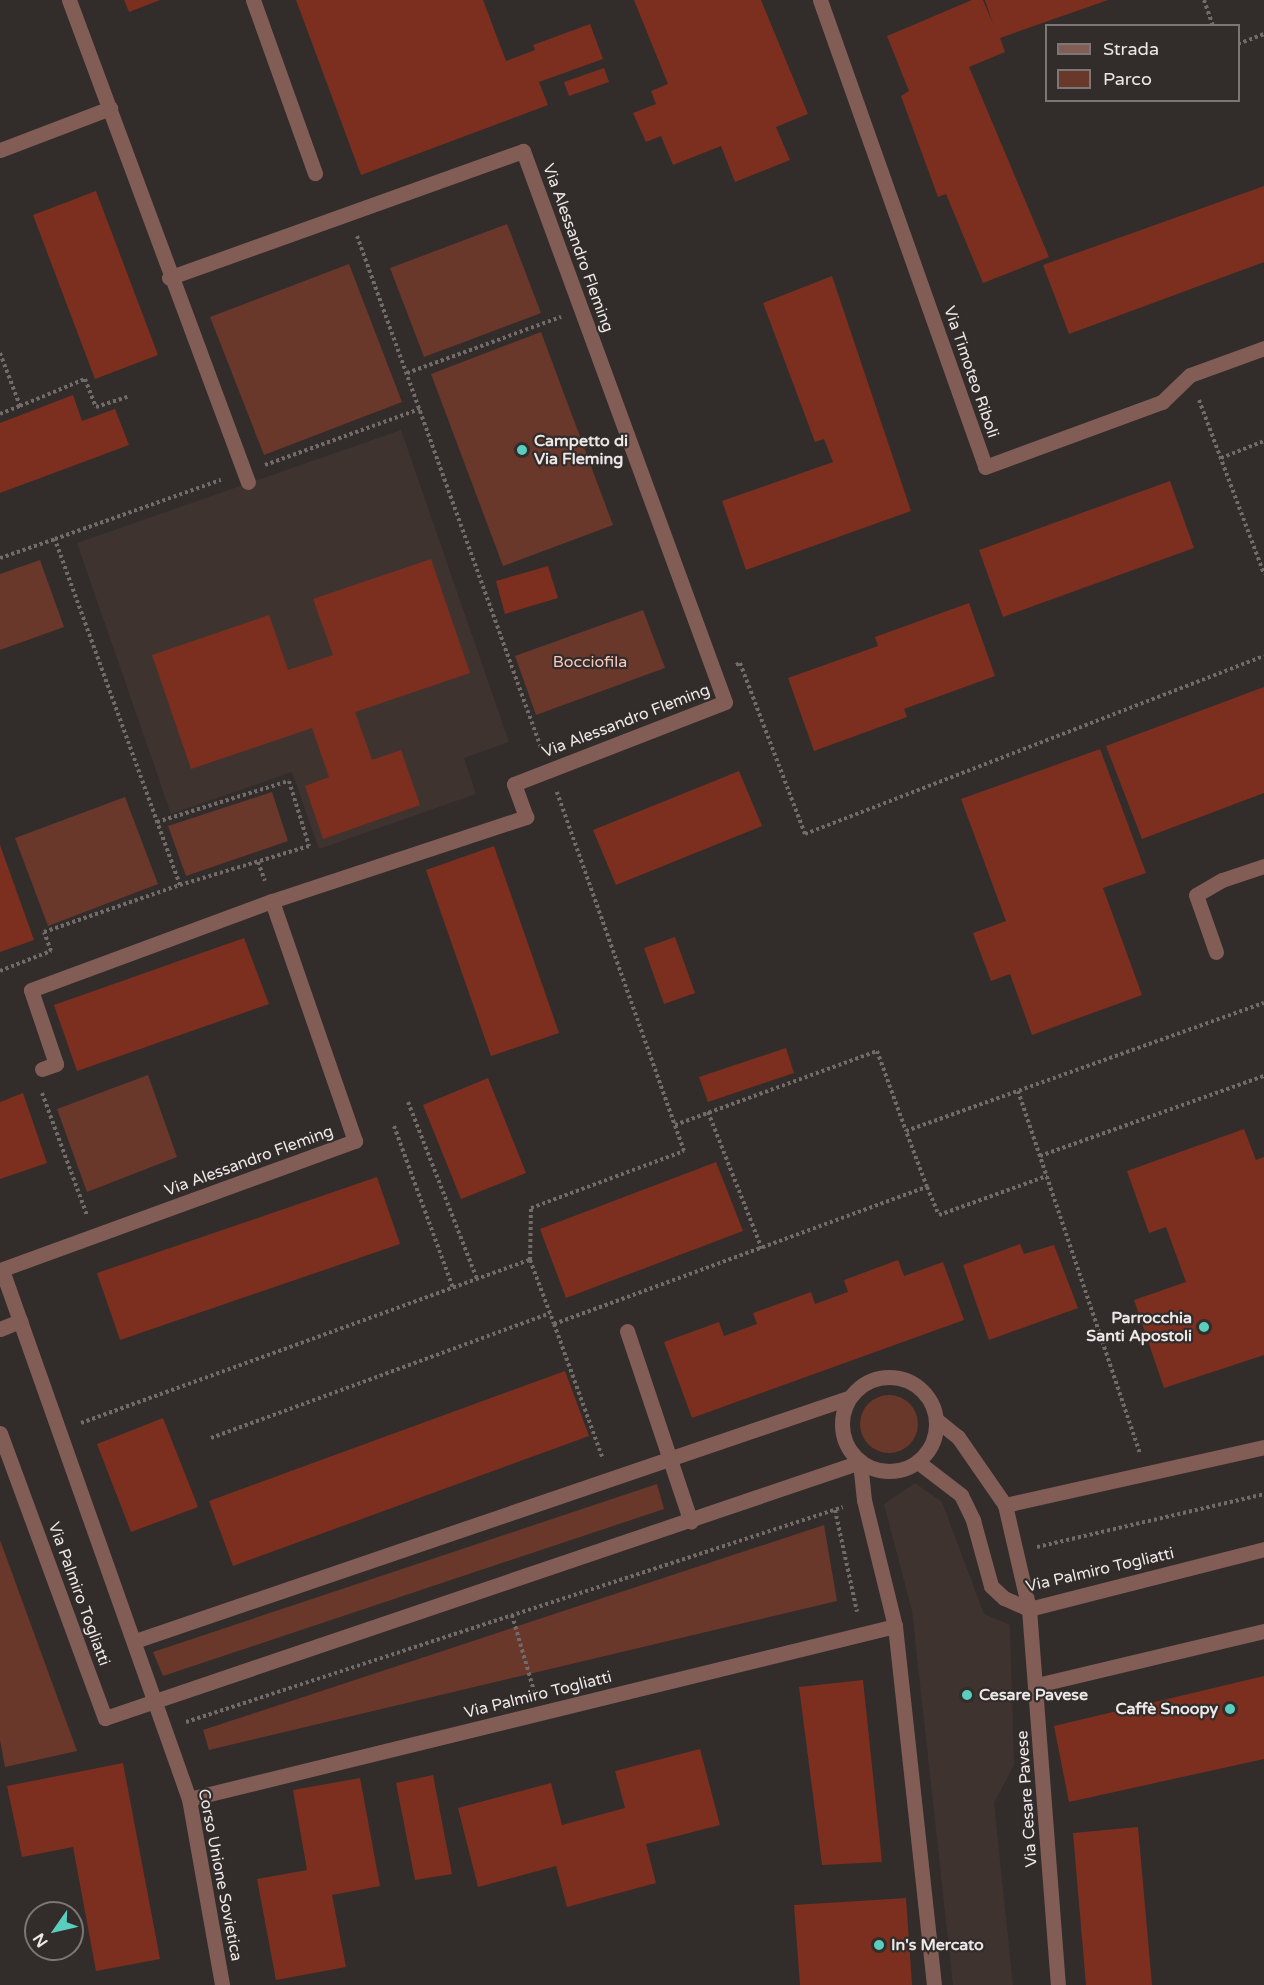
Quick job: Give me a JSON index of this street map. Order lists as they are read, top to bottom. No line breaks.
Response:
{"streets":{"street":["Via Alessandro Fleming","Via Timoteo Riboli","Via Palmiro Togliatti","Via Cesare Pavese","Corso Unione Sovietica"]},"crossings":[["Via Palmiro Togliatti","Via Cesare Pavese"],["Via Palmiro Togliatti","Corso Unione Sovietica"]],"parks":["Bocciofila"],"places":["Campetto di Via Fleming","Parrocchia Santi Apostoli","Cesare Pavese","Caffè Snoopy","In's Mercato"],"legend":["Strada","Parco"],"north":"bottom left"}
